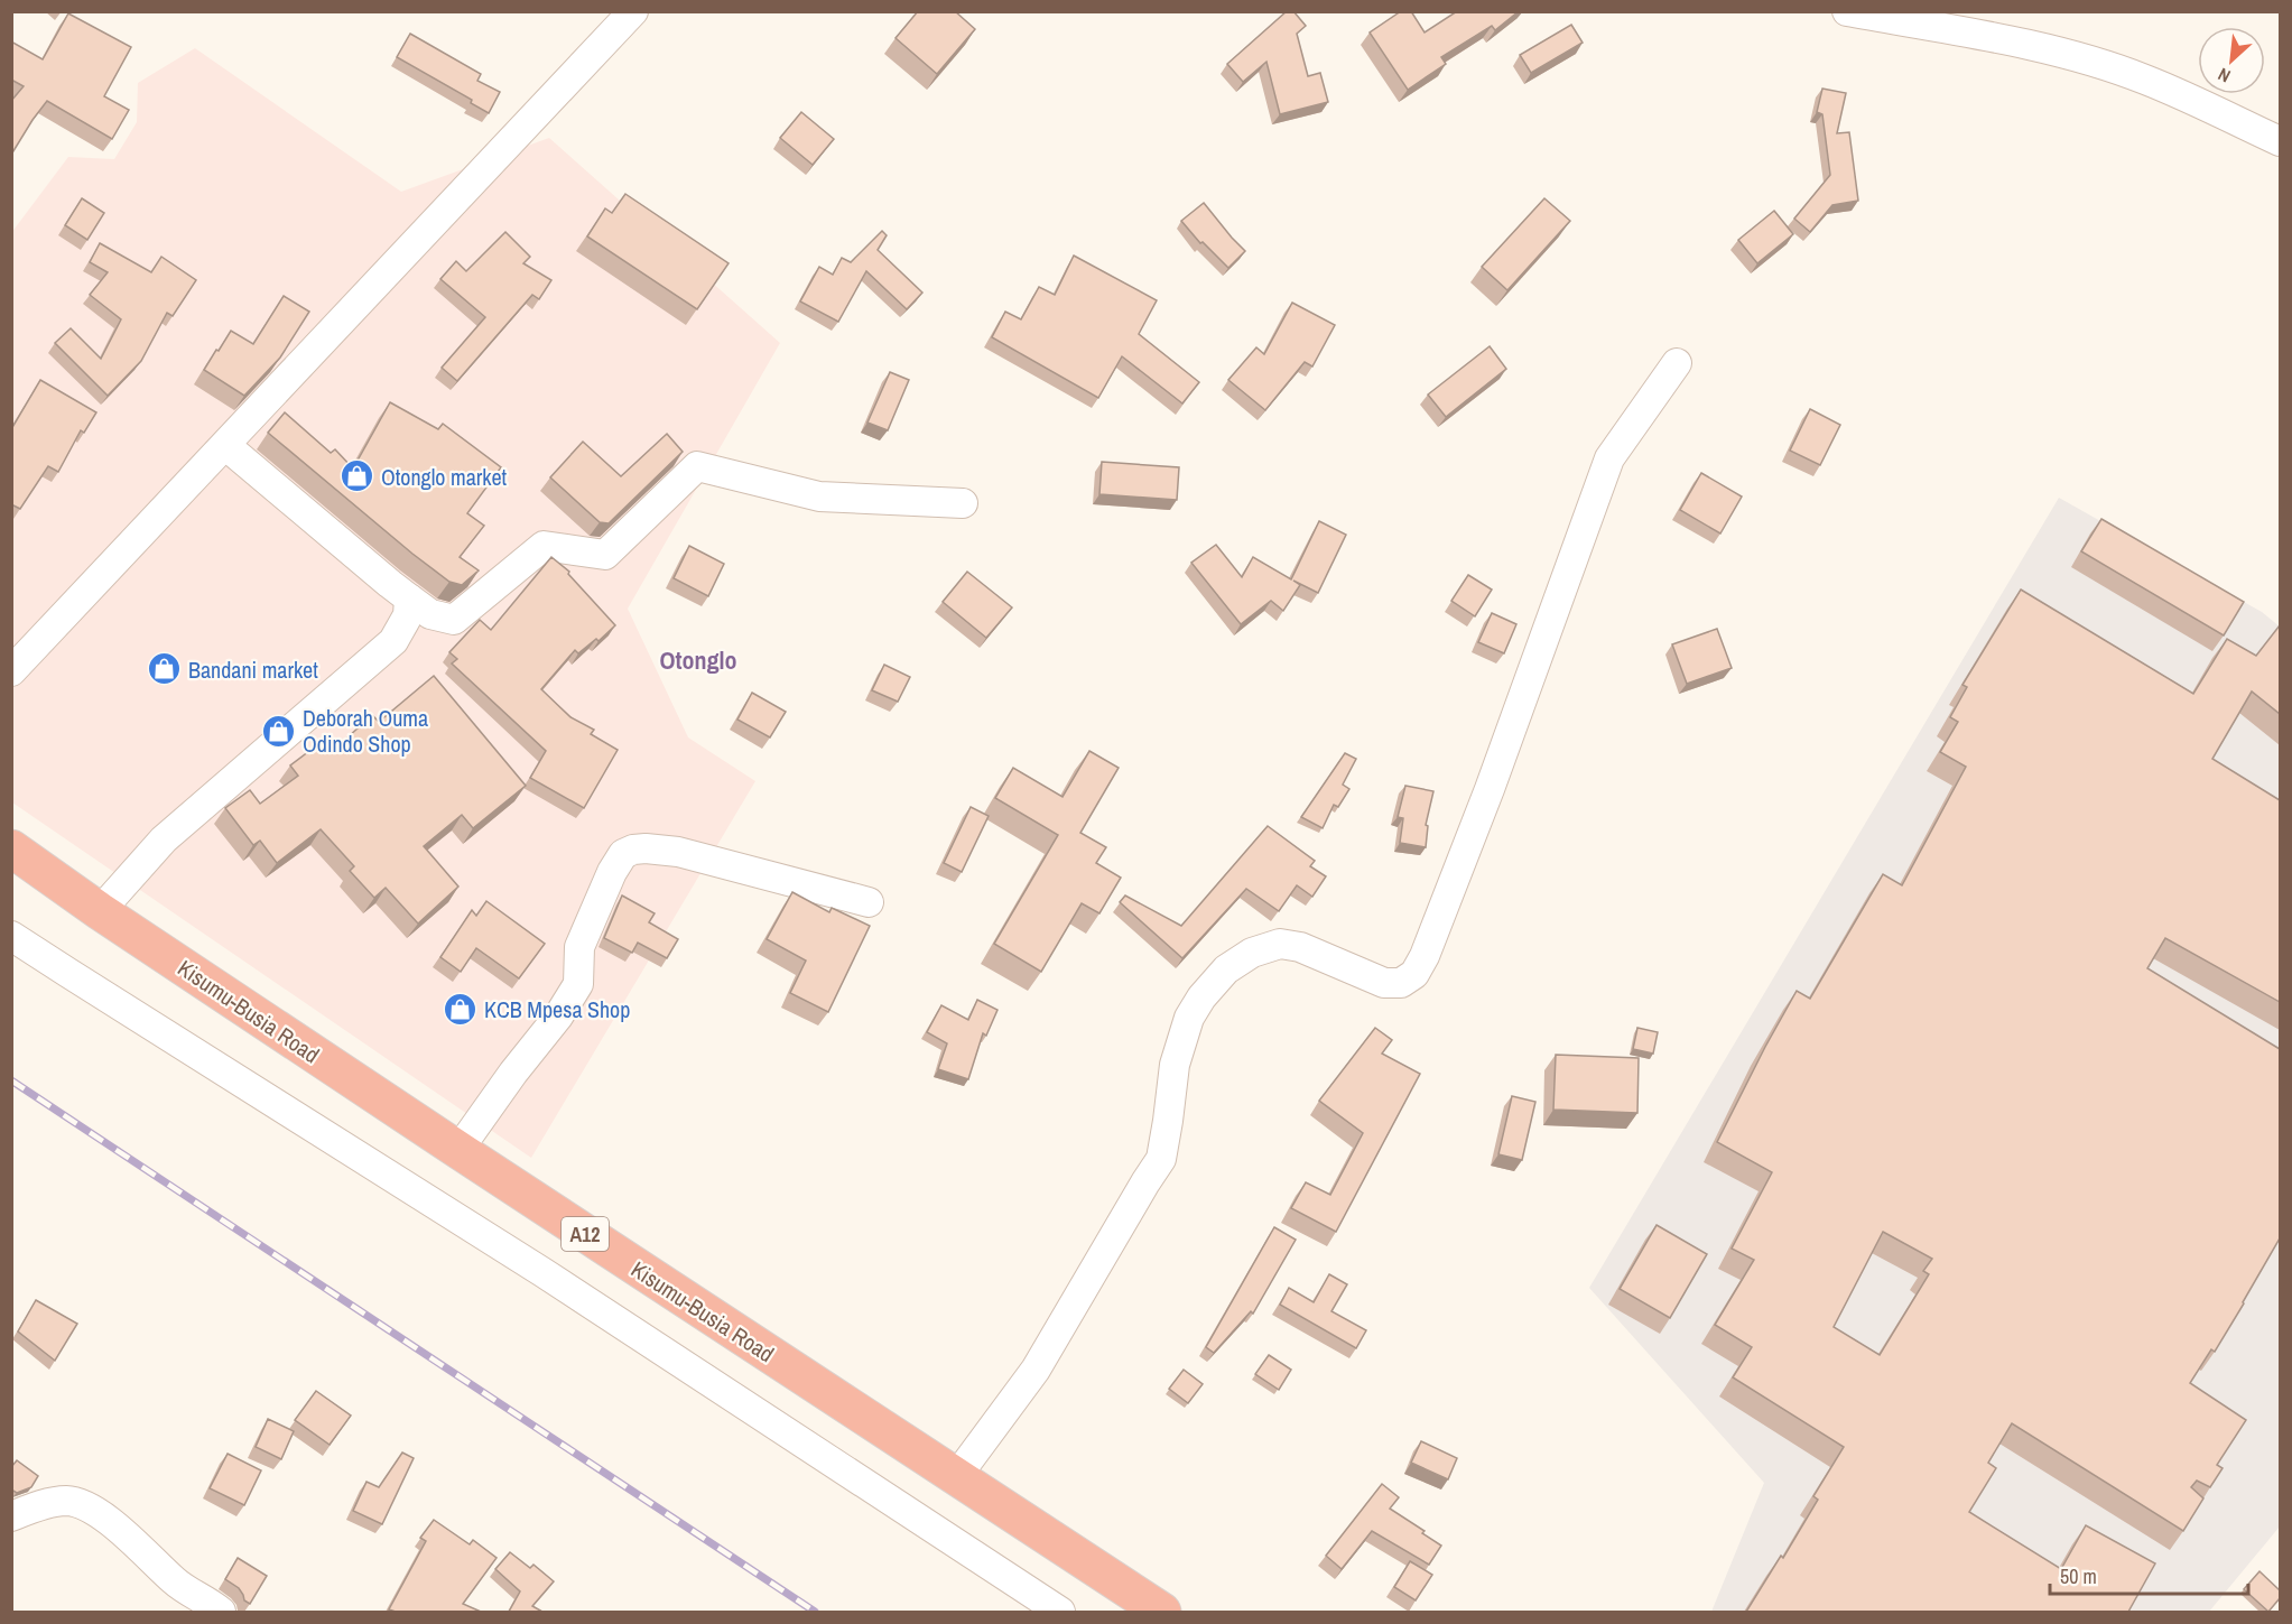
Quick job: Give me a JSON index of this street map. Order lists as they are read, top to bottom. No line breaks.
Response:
{"streets":{"highway":["Kisumu-Busia Road","A12"]},"districts":["Otonglo"],"places":{"shop":["Otonglo market","Bandani market","Deborah Ouma Odindo Shop","KCB Mpesa Shop"]},"scale_bar":"50 m","north":"bottom left"}
